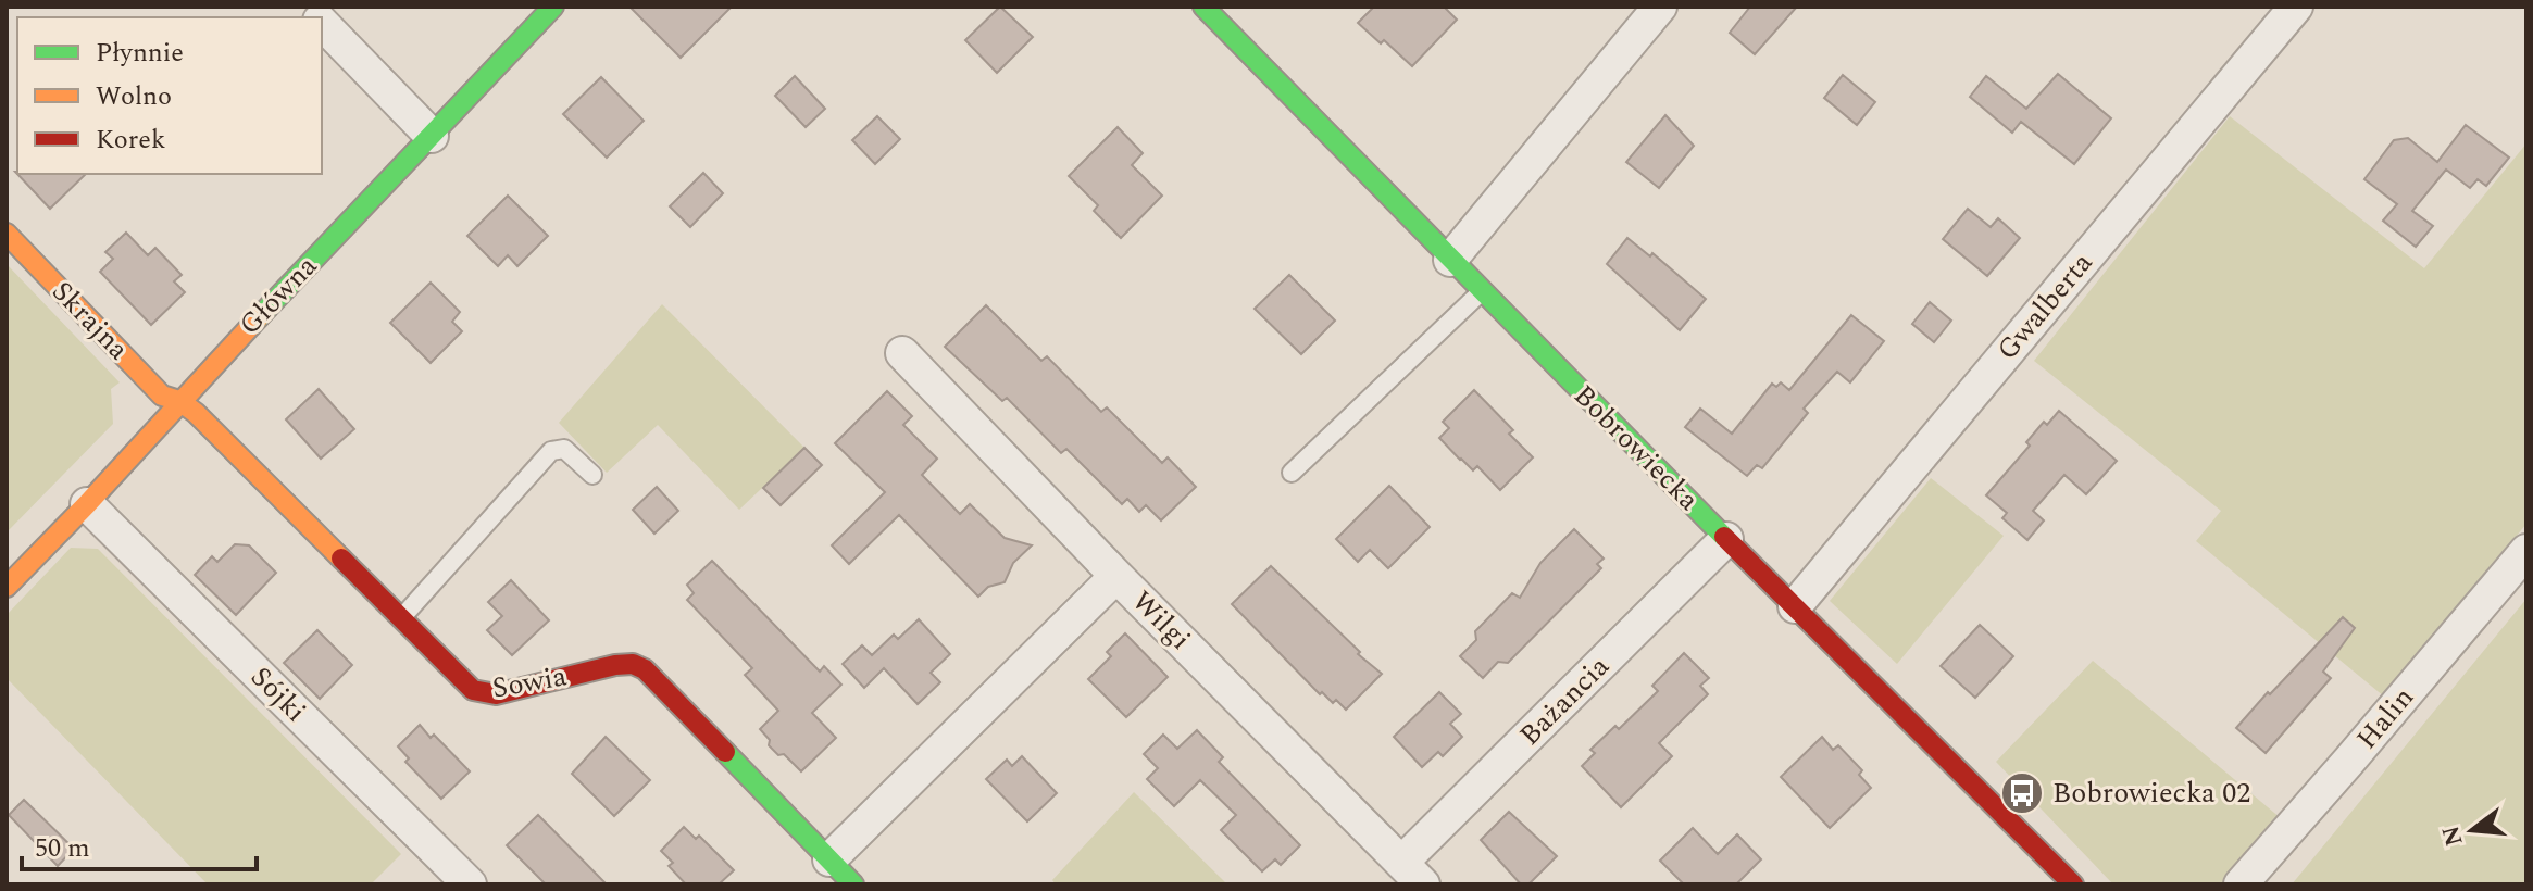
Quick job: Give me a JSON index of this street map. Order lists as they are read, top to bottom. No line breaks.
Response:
{"streets":{"street":["Główna","Gwalberta","Skrajna","Bobrowiecka","Wilgi","Sowia","Sójki","Bażancia","Halin"]},"crossings":[["Główna","Skrajna"],["Główna","Sowia"],["Główna","Sójki"],["Gwalberta","Bobrowiecka"],["Skrajna","Sowia"],["Bobrowiecka","Bażancia"],["Wilgi","Bażancia"]],"places":{"bus stop":["Bobrowiecka 02"]},"legend":["Płynnie","Wolno","Korek"],"scale_bar":"50 m","north":"left"}
